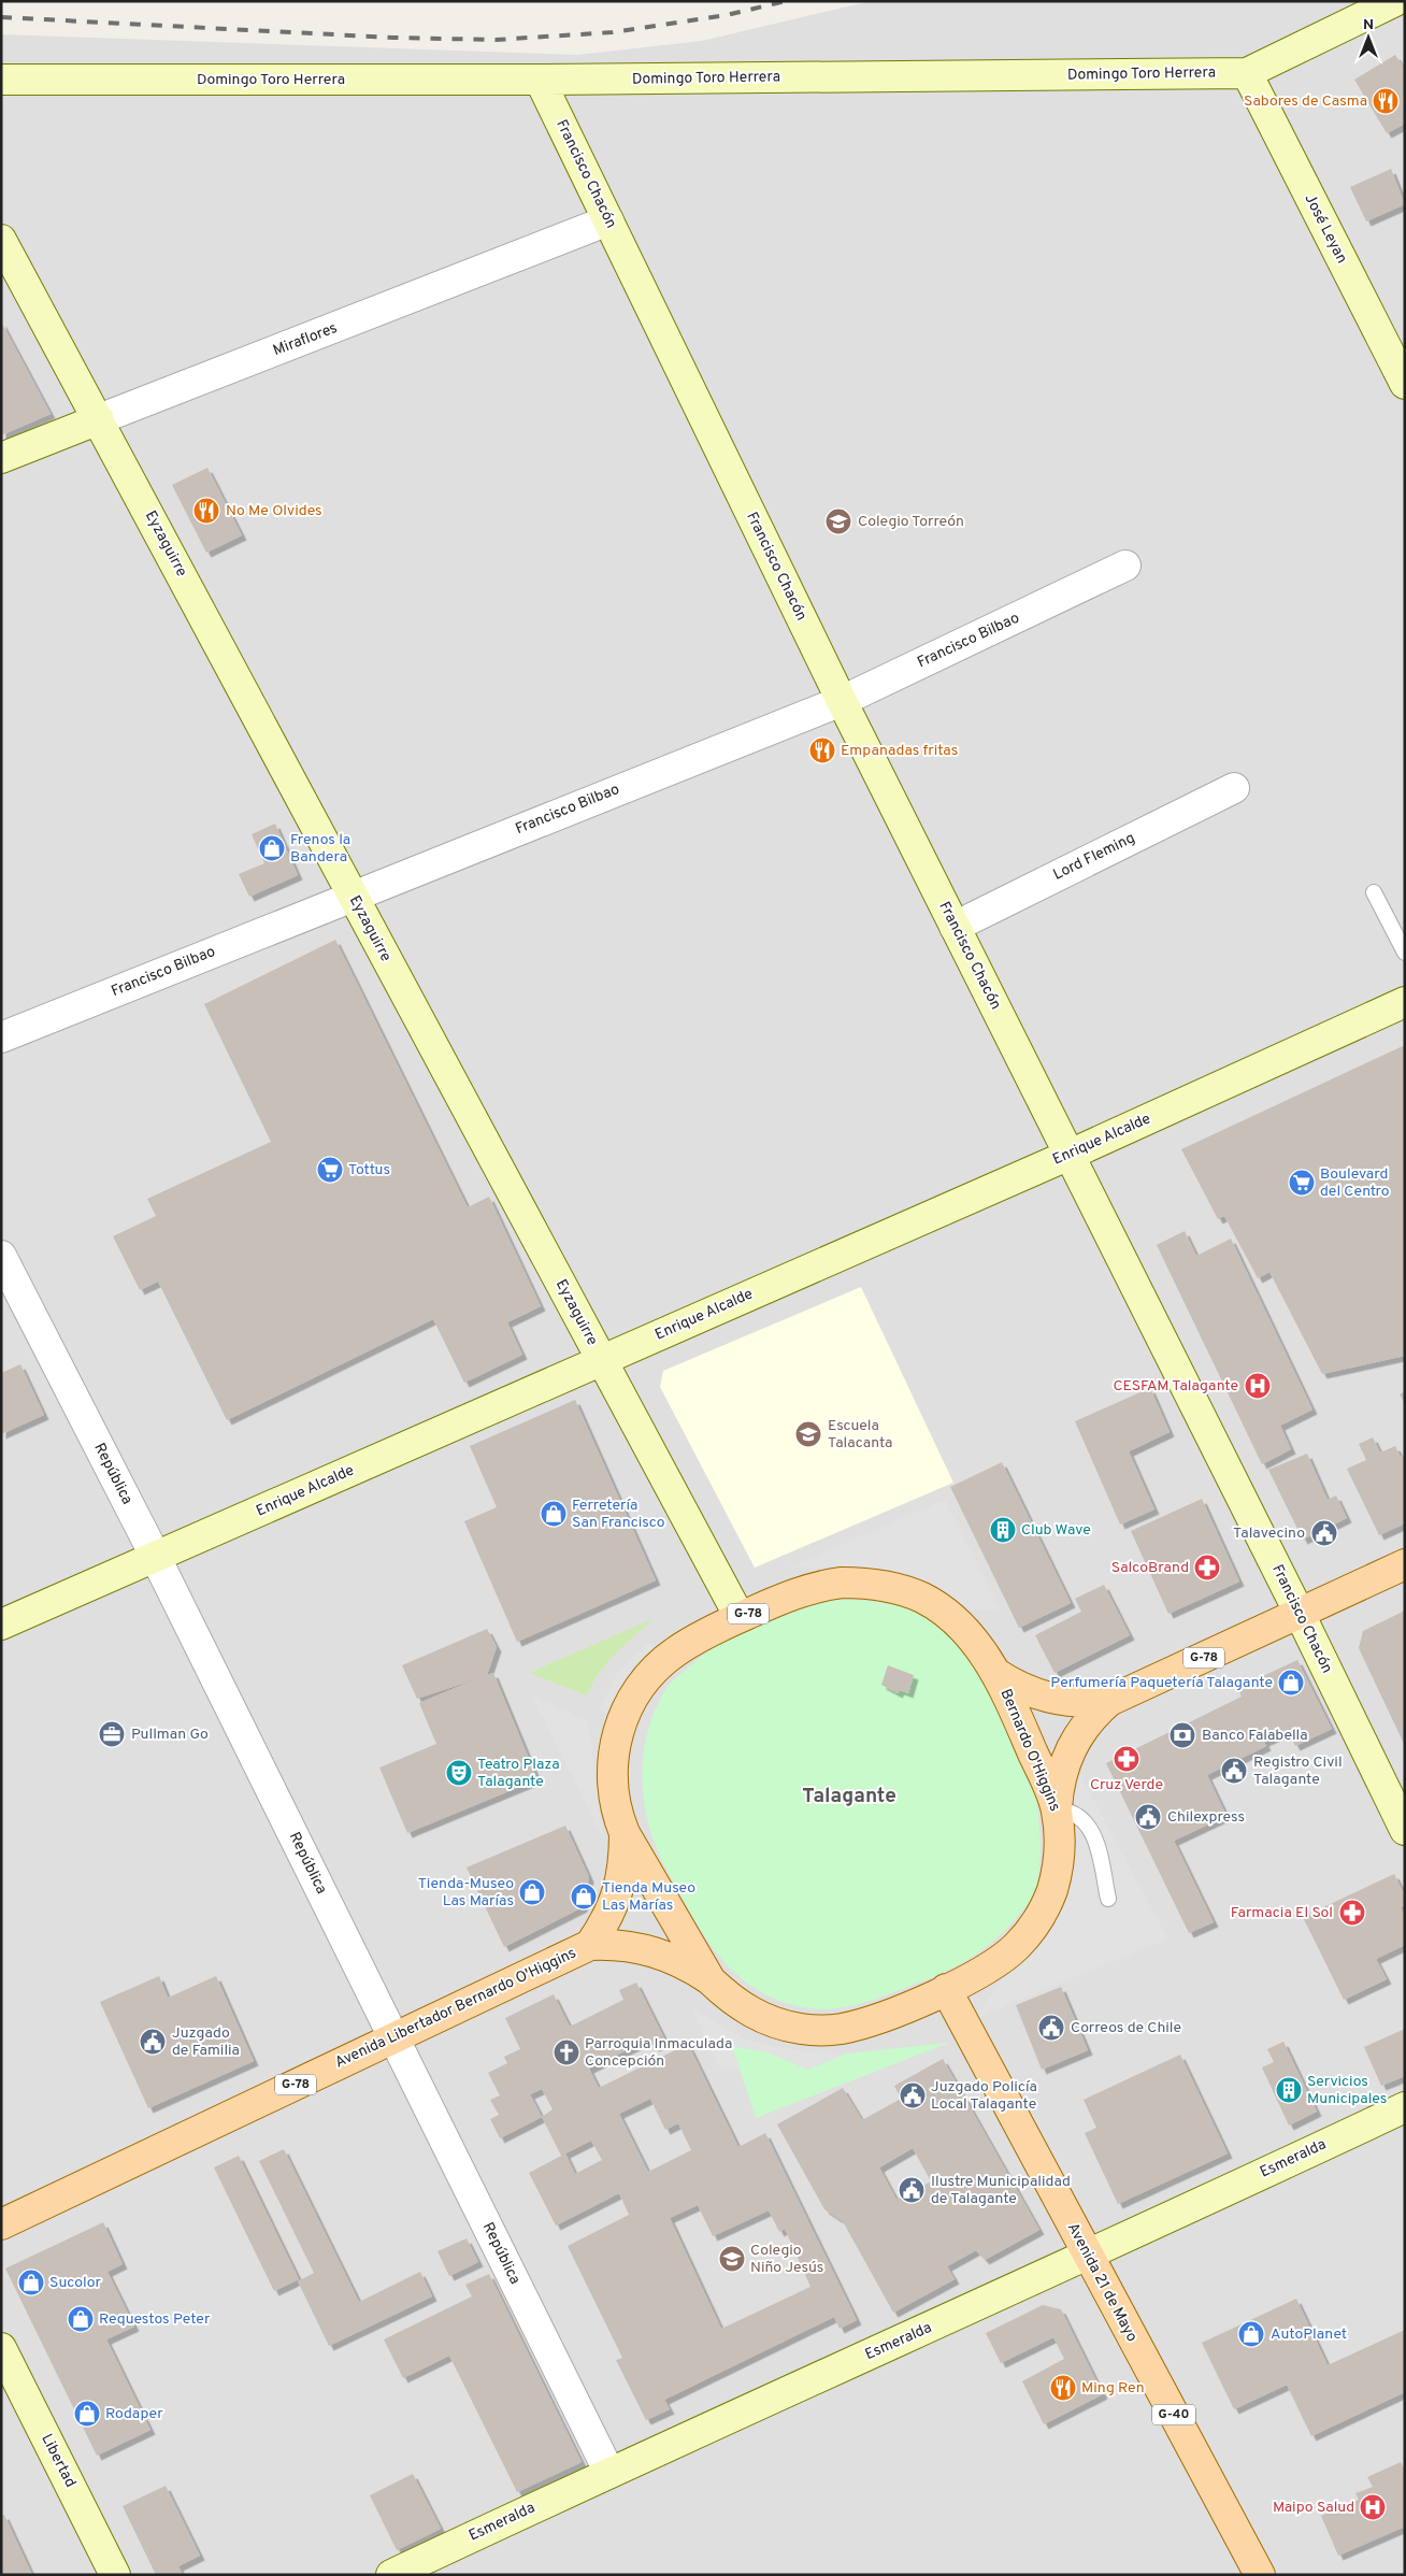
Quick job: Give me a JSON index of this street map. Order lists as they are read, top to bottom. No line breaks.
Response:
{"streets":{"main road":["G-78","Bernardo O'Higgins","Avenida Libertador Bernardo O'Higgins","Avenida 21 de Mayo","G-40"],"street":["Domingo Toro Herrera","Francisco Chacón","José Leyan","Miraflores","Eyzaguirre","Francisco Bilbao","Lord Fleming","Enrique Alcalde","República","Esmeralda","Libertad"]},"crossings":[["Domingo Toro Herrera","Francisco Chacón"],["Domingo Toro Herrera","José Leyan"],["Francisco Chacón","Miraflores"],["Francisco Chacón","Francisco Bilbao"],["Francisco Chacón","Lord Fleming"],["Francisco Chacón","Enrique Alcalde"],["Francisco Chacón","G-78"],["Miraflores","Eyzaguirre"],["Eyzaguirre","Francisco Bilbao"],["Eyzaguirre","Enrique Alcalde"],["Eyzaguirre","Bernardo O'Higgins"],["Enrique Alcalde","República"],["República","Avenida Libertador Bernardo O'Higgins"],["República","Esmeralda"],["G-78","Bernardo O'Higgins"],["Bernardo O'Higgins","Avenida Libertador Bernardo O'Higgins"],["Bernardo O'Higgins","Avenida 21 de Mayo"],["Esmeralda","Avenida 21 de Mayo"]],"districts":["Talagante"],"places":{"restaurant":["Sabores de Casma","No Me Olvides","Empanadas fritas","Ming Ren"],"school or university":["Colegio Torreón","Escuela Talacanta","Colegio Niño Jesús"],"shop":["Frenos la Bandera","Ferretería San Francisco","Perfumería Paquetería Talagante","Tienda-Museo Las Marías","Tienda Museo Las Marías","Sucolor","Requestos Peter","AutoPlanet","Rodaper"],"supermarket":["Tottus","Boulevard del Centro"],"hospital":["CESFAM Talagante","Maipo Salud"],"building":["Club Wave","Servicios Municipales"],"public building":["Talavecino","Registro Civil Talagante","Chilexpress","Correos de Chile","Juzgado de Familia","Juzgado Policía Local Talagante","Ilustre Municipalidad de Talagante"],"pharmacy":["SalcoBrand","Cruz Verde","Farmacia El Sol"],"office":["Pullman Go"],"bank":["Banco Falabella"],"theatre":["Teatro Plaza Talagante"],"church":["Parroquia Inmaculada Concepción"]},"north":"top"}
